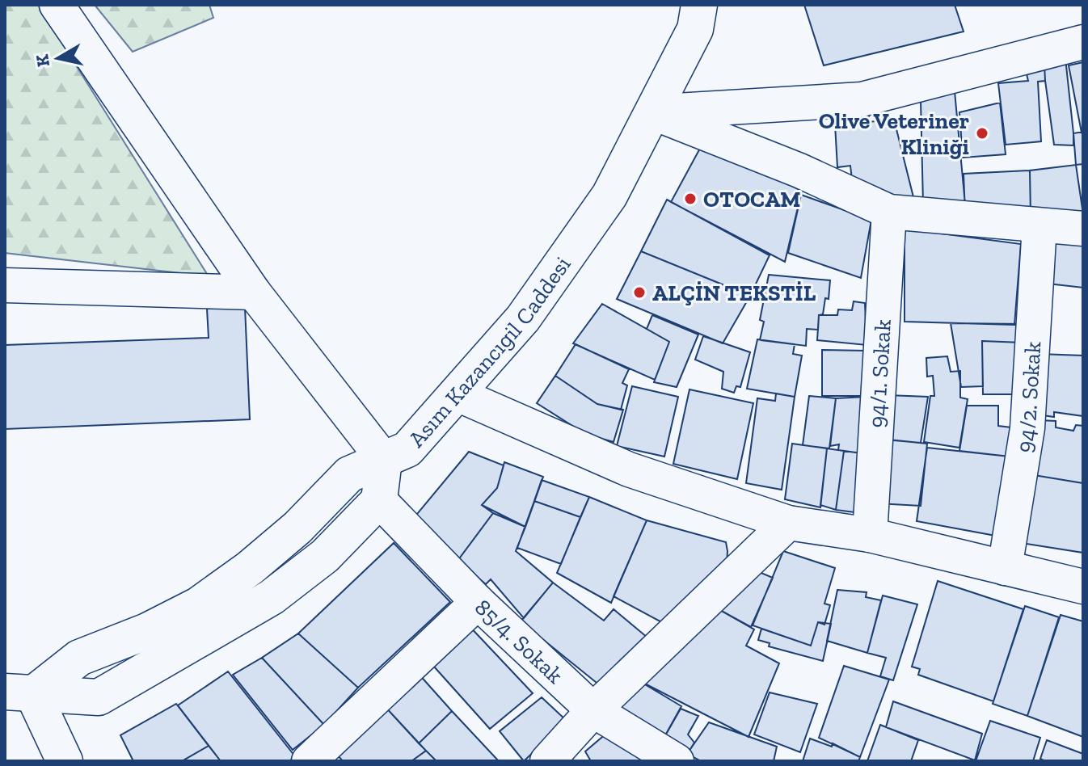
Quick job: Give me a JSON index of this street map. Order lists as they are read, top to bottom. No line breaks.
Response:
{"streets":{"street":["Asım Kazancıgil Caddesi","94/1. Sokak","94/2. Sokak","85/4. Sokak"]},"crossings":[["Asım Kazancıgil Caddesi","85/4. Sokak"]],"places":["Olive Veteriner Kliniği","OTOCAM","ALÇİN TEKSTİL"],"north":"left"}
